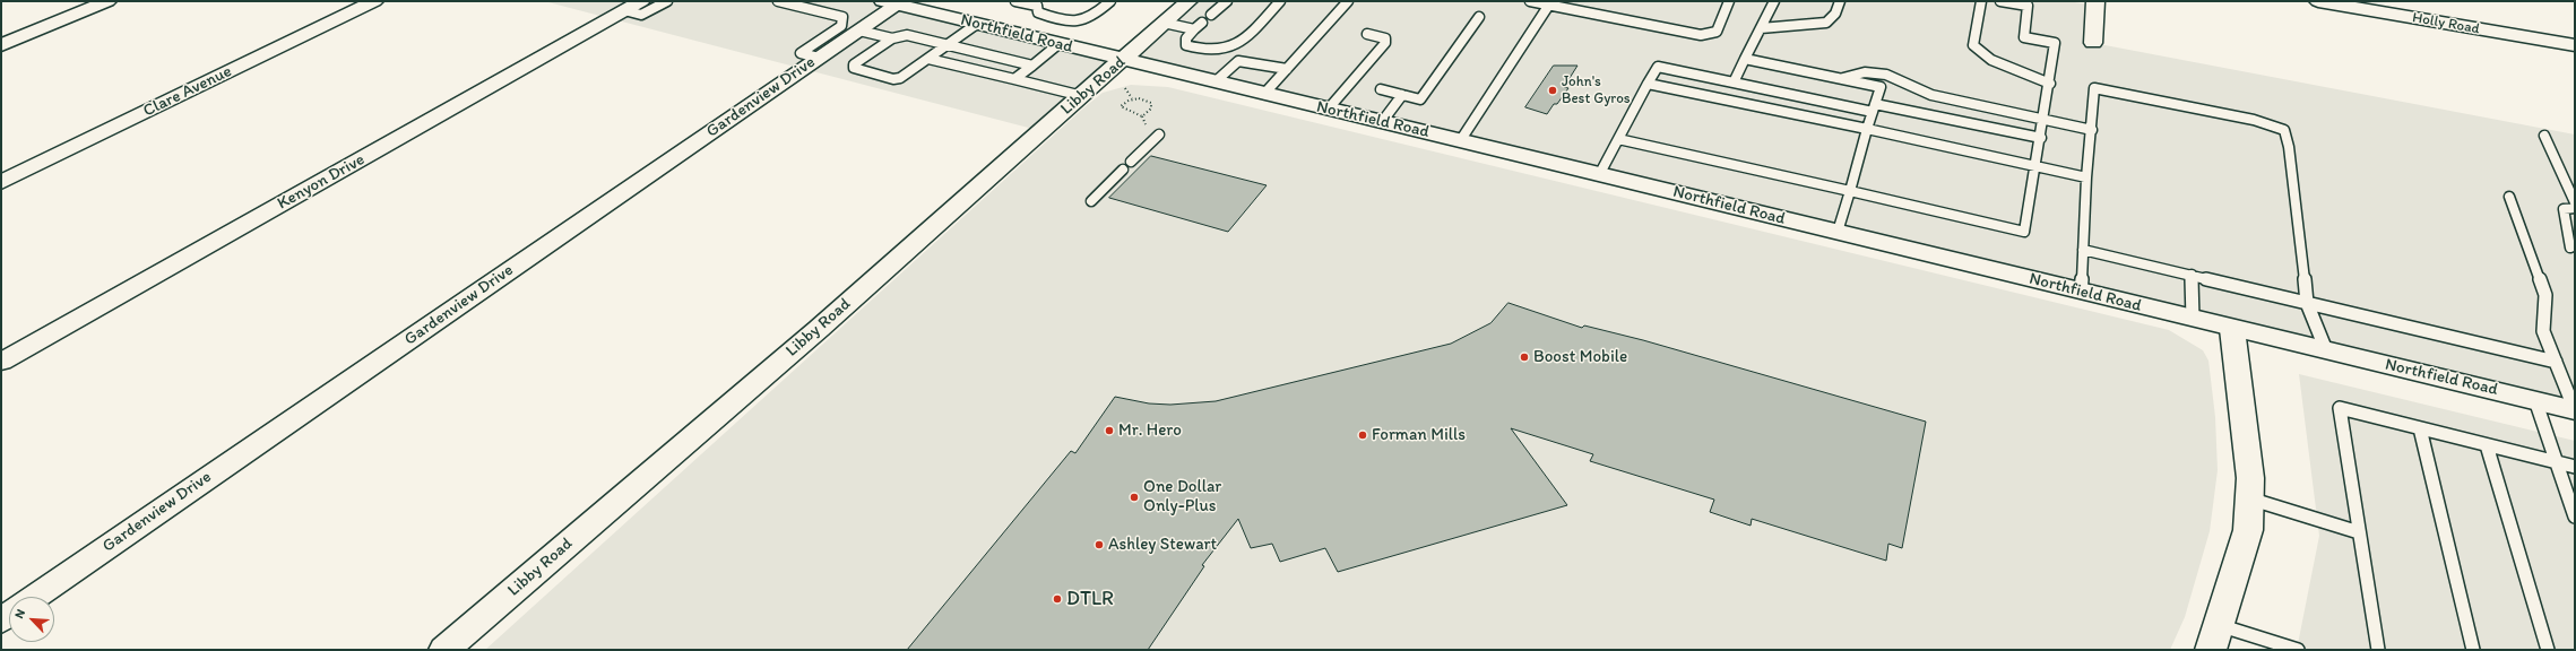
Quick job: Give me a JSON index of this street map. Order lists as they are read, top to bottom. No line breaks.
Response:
{"streets":{"main road":["Northfield Road","Libby Road"],"street":["Holly Road","Clare Avenue","Gardenview Drive","Kenyon Drive"]},"crossings":[["Northfield Road","Libby Road"],["Northfield Road","Gardenview Drive"]],"places":["John's Best Gyros","Boost Mobile","Mr. Hero","Forman Mills","One Dollar Only-Plus","Ashley Stewart","DTLR"],"north":"top left"}
